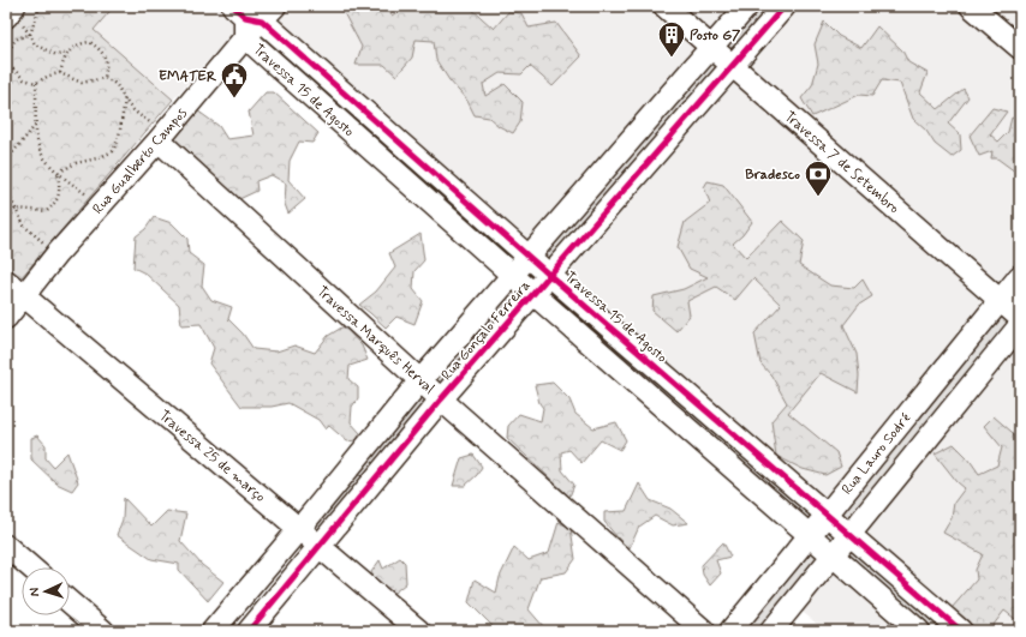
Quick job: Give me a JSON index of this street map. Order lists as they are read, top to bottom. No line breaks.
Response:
{"streets":{"street":["Travessa 15 de Agosto","Rua Gualberto Campos","Travessa 7 de Setembro","Rua Gonçalo Ferreira","Travessa Marquês Herval","Rua Lauro Sodré","Travessa 25 de março"]},"crossings":[["Travessa 15 de Agosto","Rua Gualberto Campos"],["Travessa 15 de Agosto","Rua Gonçalo Ferreira"],["Travessa 15 de Agosto","Rua Lauro Sodré"],["Rua Gualberto Campos","Travessa Marquês Herval"],["Rua Gualberto Campos","Travessa 25 de março"],["Travessa 7 de Setembro","Rua Gonçalo Ferreira"],["Travessa 7 de Setembro","Rua Lauro Sodré"],["Rua Gonçalo Ferreira","Travessa Marquês Herval"],["Rua Gonçalo Ferreira","Travessa 25 de março"]],"places":{"building":["Posto G7"],"public building":["EMATER"],"bank":["Bradesco"]},"north":"left"}
